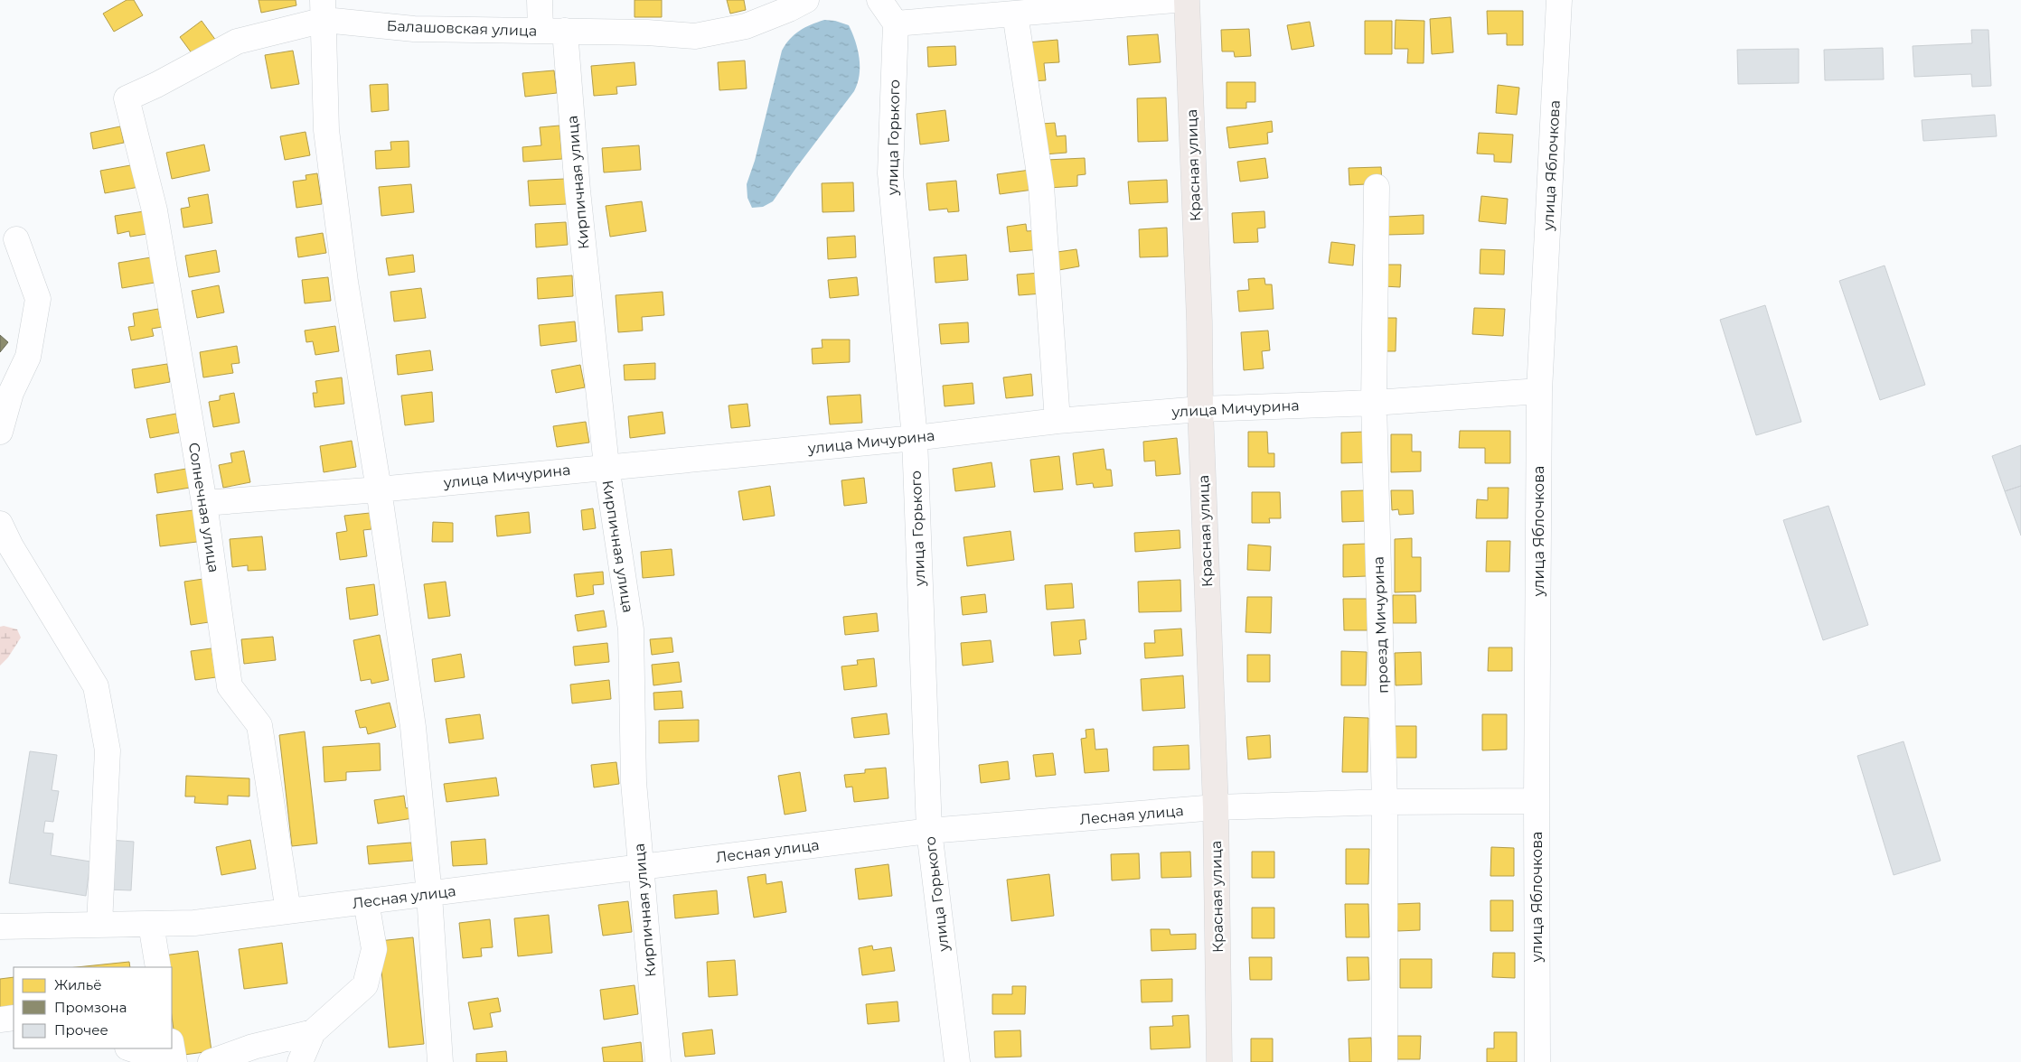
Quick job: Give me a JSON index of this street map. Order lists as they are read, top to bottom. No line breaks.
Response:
{"streets":{"main road":["Красная улица"],"street":["Балашовская улица","улица Горького","улица Яблочкова","Кирпичная улица","улица Мичурина","Солнечная улица","проезд Мичурина","Лесная улица"]},"crossings":[["Балашовская улица","Кирпичная улица"],["Балашовская улица","Солнечная улица"],["улица Горького","улица Мичурина"],["улица Горького","Лесная улица"],["Красная улица","улица Мичурина"],["Красная улица","Лесная улица"],["улица Яблочкова","улица Мичурина"],["улица Яблочкова","Лесная улица"],["Кирпичная улица","улица Мичурина"],["Кирпичная улица","Лесная улица"],["улица Мичурина","Солнечная улица"],["улица Мичурина","проезд Мичурина"],["Солнечная улица","Лесная улица"],["проезд Мичурина","Лесная улица"]],"legend":["Жильё","Промзона","Прочее"]}
